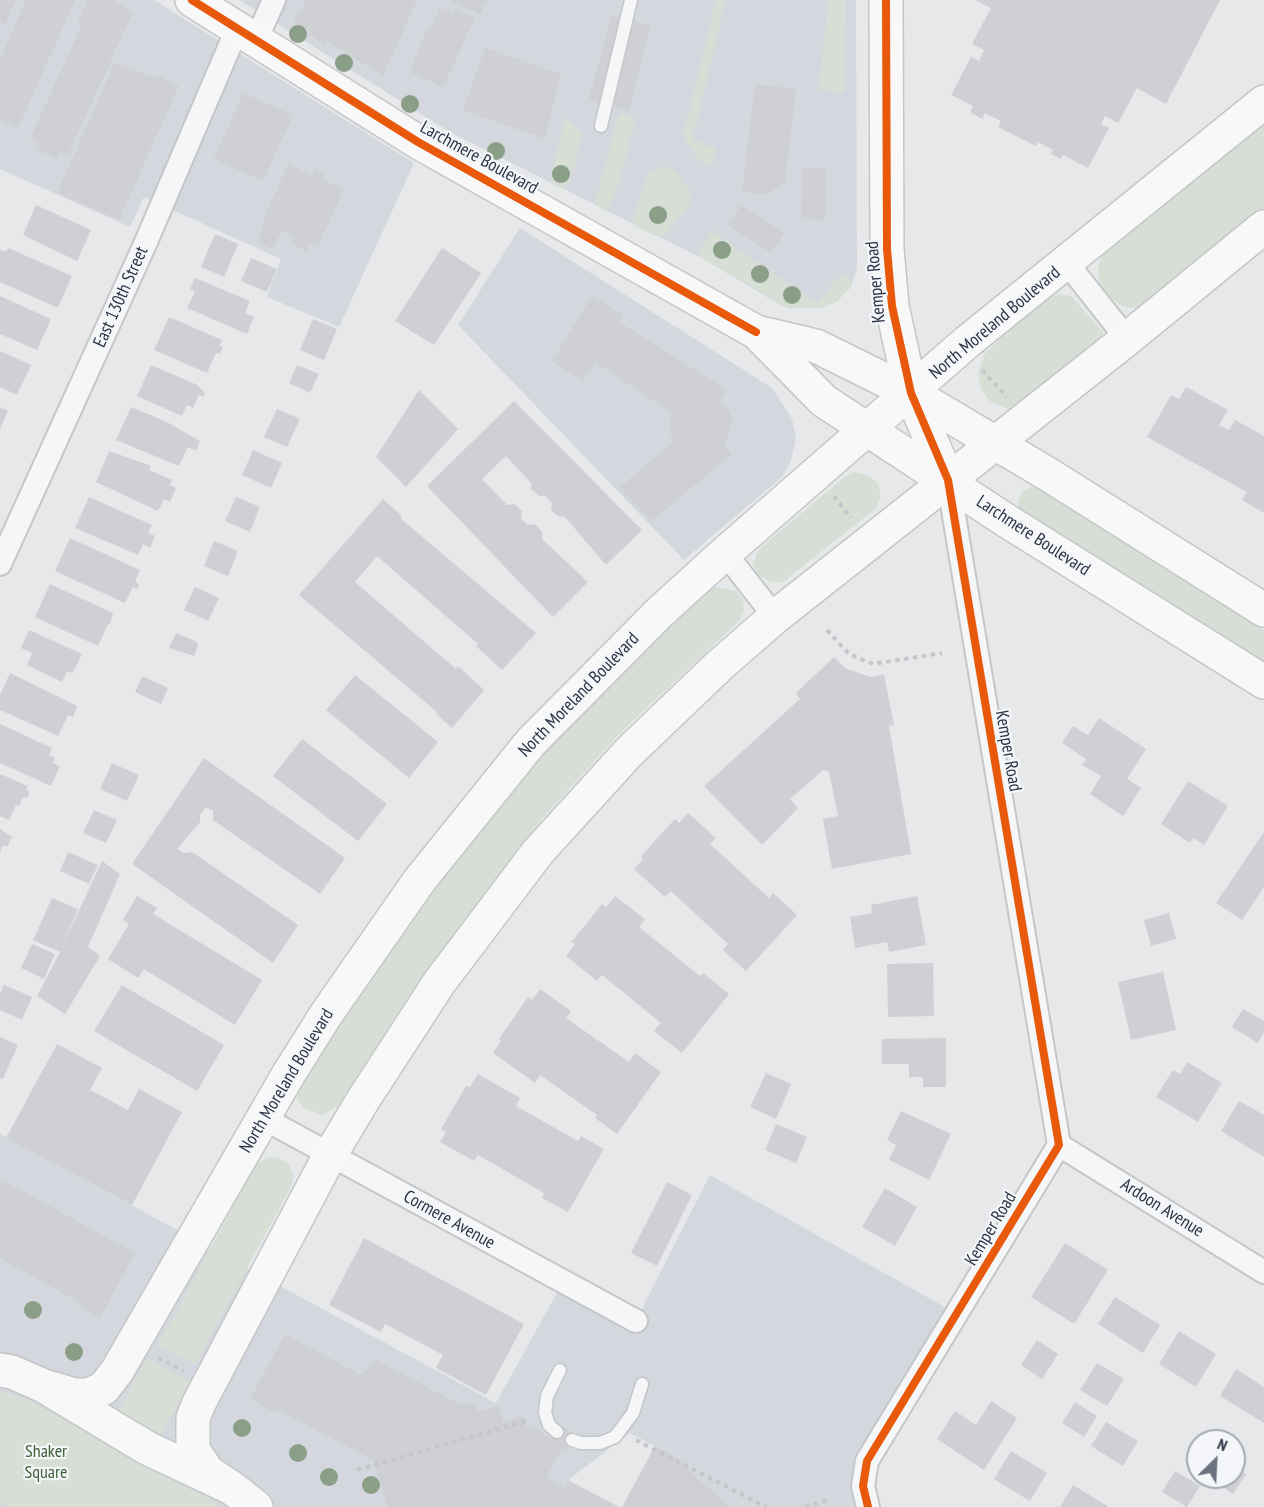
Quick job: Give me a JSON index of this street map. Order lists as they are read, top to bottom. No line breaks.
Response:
{"streets":{"main road":["Larchmere Boulevard","Kemper Road","North Moreland Boulevard"],"street":["East 130th Street","Ardoon Avenue","Cormere Avenue"]},"crossings":[["Larchmere Boulevard","Kemper Road"],["Larchmere Boulevard","East 130th Street"],["Larchmere Boulevard","North Moreland Boulevard"],["Kemper Road","North Moreland Boulevard"],["Kemper Road","Ardoon Avenue"],["North Moreland Boulevard","Cormere Avenue"]],"parks":["Shaker Square"],"north":"top right"}
